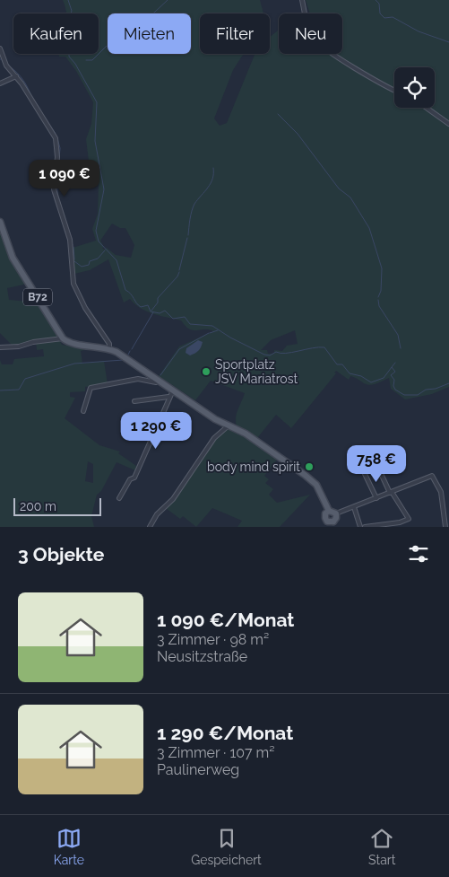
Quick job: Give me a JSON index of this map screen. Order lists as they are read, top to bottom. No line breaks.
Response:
{"streets":{"main road":["B72"]},"places":["Sportplatz JSV Mariatrost","body mind spirit"],"scale_bar":"200 m","page":{"chip":["Kaufen","Mieten","Filter","Neu"],"price":["1 090 €","1 290 €","758 €"],"scale":"200 m","heading":"3 Objekte","list":[{"name":"1 090 €/Monat","note":"3 Zimmer · 98 m² · Neusitzstraße"},{"name":"1 290 €/Monat","note":"3 Zimmer · 107 m² · Paulinerweg"}],"tabs":["Karte","Gespeichert","Start"]}}
